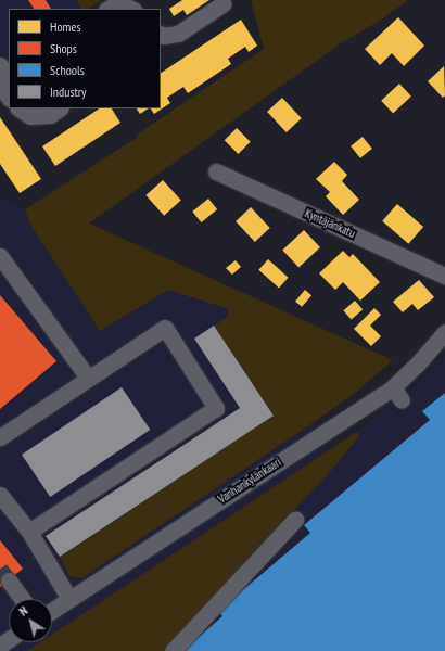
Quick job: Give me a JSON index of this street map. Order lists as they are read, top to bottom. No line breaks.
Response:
{"streets":{"street":["Kyntäjänkatu","Vanhankylänkaari"]},"legend":["Homes","Shops","Schools","Industry"],"north":"top left"}
